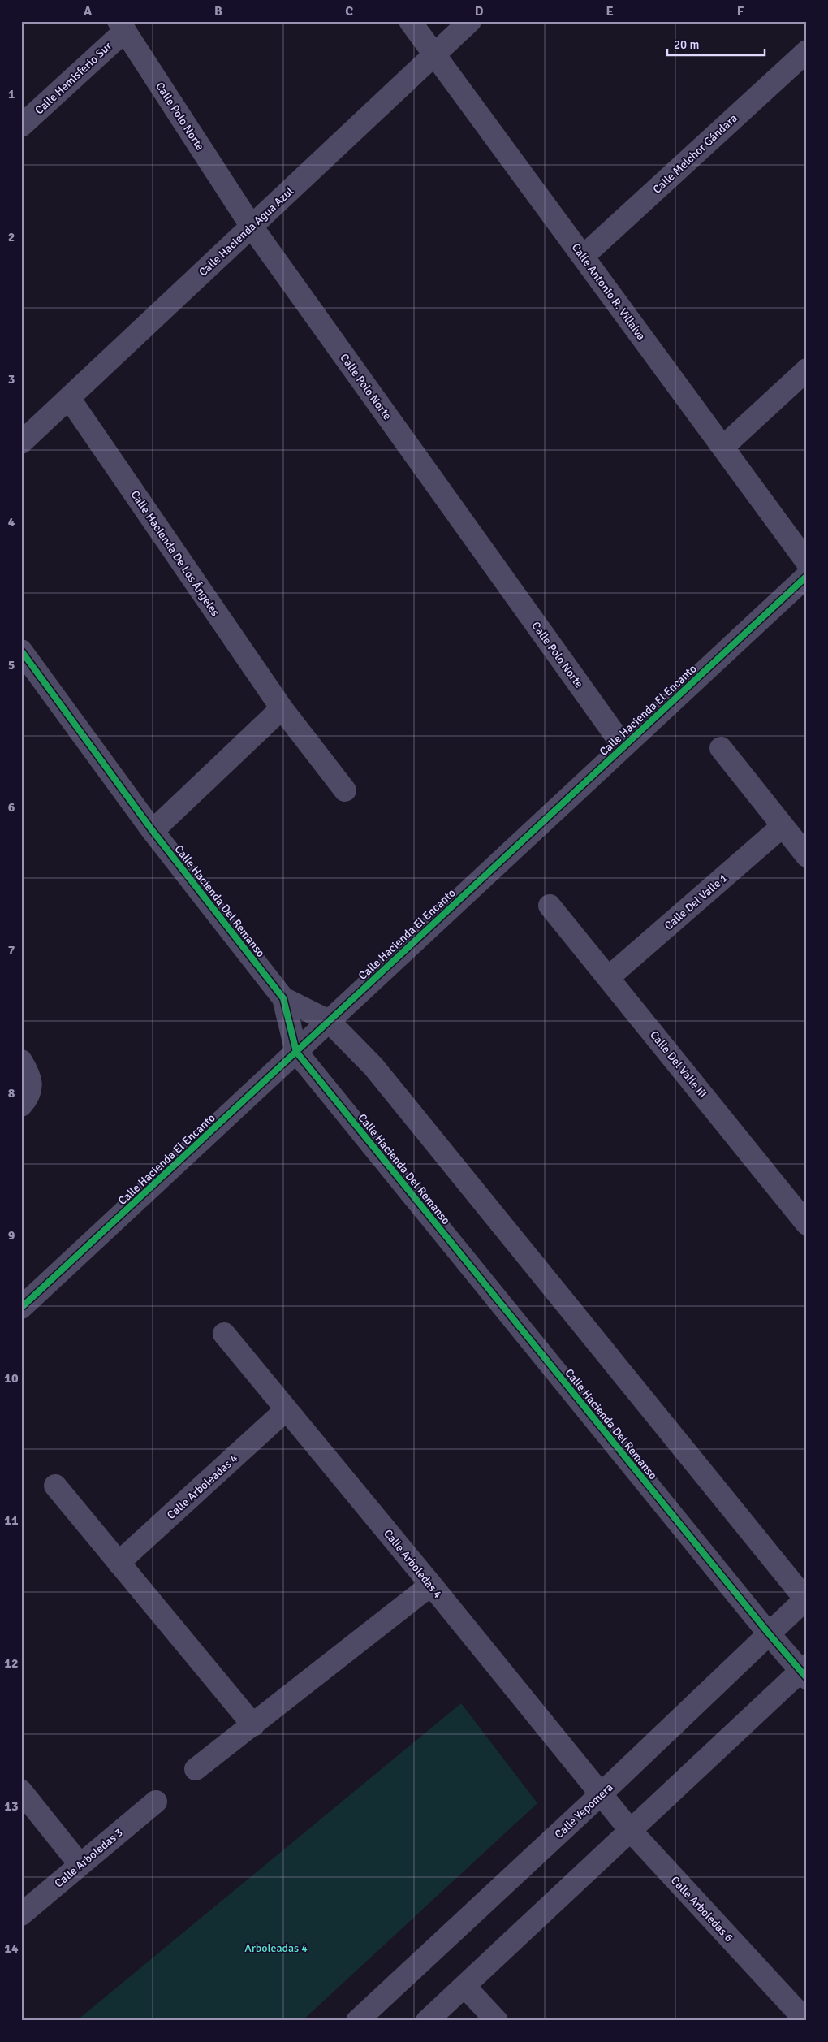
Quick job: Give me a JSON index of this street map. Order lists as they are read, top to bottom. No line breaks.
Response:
{"streets":{"street":["Calle Hemisferio Sur","Calle Polo Norte","Calle Melchor Gándara","Calle Hacienda Agua Azul","Calle Antonio R. Villalva","Calle Hacienda De Los Ángeles","Calle Hacienda El Encanto","Calle Hacienda Del Remanso","Calle Del Valle 1","Calle Del Valle Iii","Calle Arboleadas 4","Calle Arboledas 4","Calle Yepomera","Calle Arboledas 3","Calle Arboledas 6"]},"crossings":[["Calle Hemisferio Sur","Calle Polo Norte"],["Calle Polo Norte","Calle Hacienda Agua Azul"],["Calle Polo Norte","Calle Hacienda El Encanto"],["Calle Melchor Gándara","Calle Antonio R. Villalva"],["Calle Hacienda Agua Azul","Calle Antonio R. Villalva"],["Calle Hacienda Agua Azul","Calle Hacienda De Los Ángeles"],["Calle Hacienda El Encanto","Calle Hacienda Del Remanso"],["Calle Hacienda Del Remanso","Calle Yepomera"],["Calle Del Valle 1","Calle Del Valle Iii"],["Calle Arboleadas 4","Calle Arboledas 4"],["Calle Arboledas 4","Calle Yepomera"],["Calle Arboledas 4","Calle Arboledas 6"],["Calle Yepomera","Calle Arboledas 6"]],"parks":["Arboleadas 4"],"scale_bar":"20 m","grid":{"columns":["A","B","C","D","E","F"],"rows":["1","2","3","4","5","6","7","8","9","10","11","12","13","14"]}}
